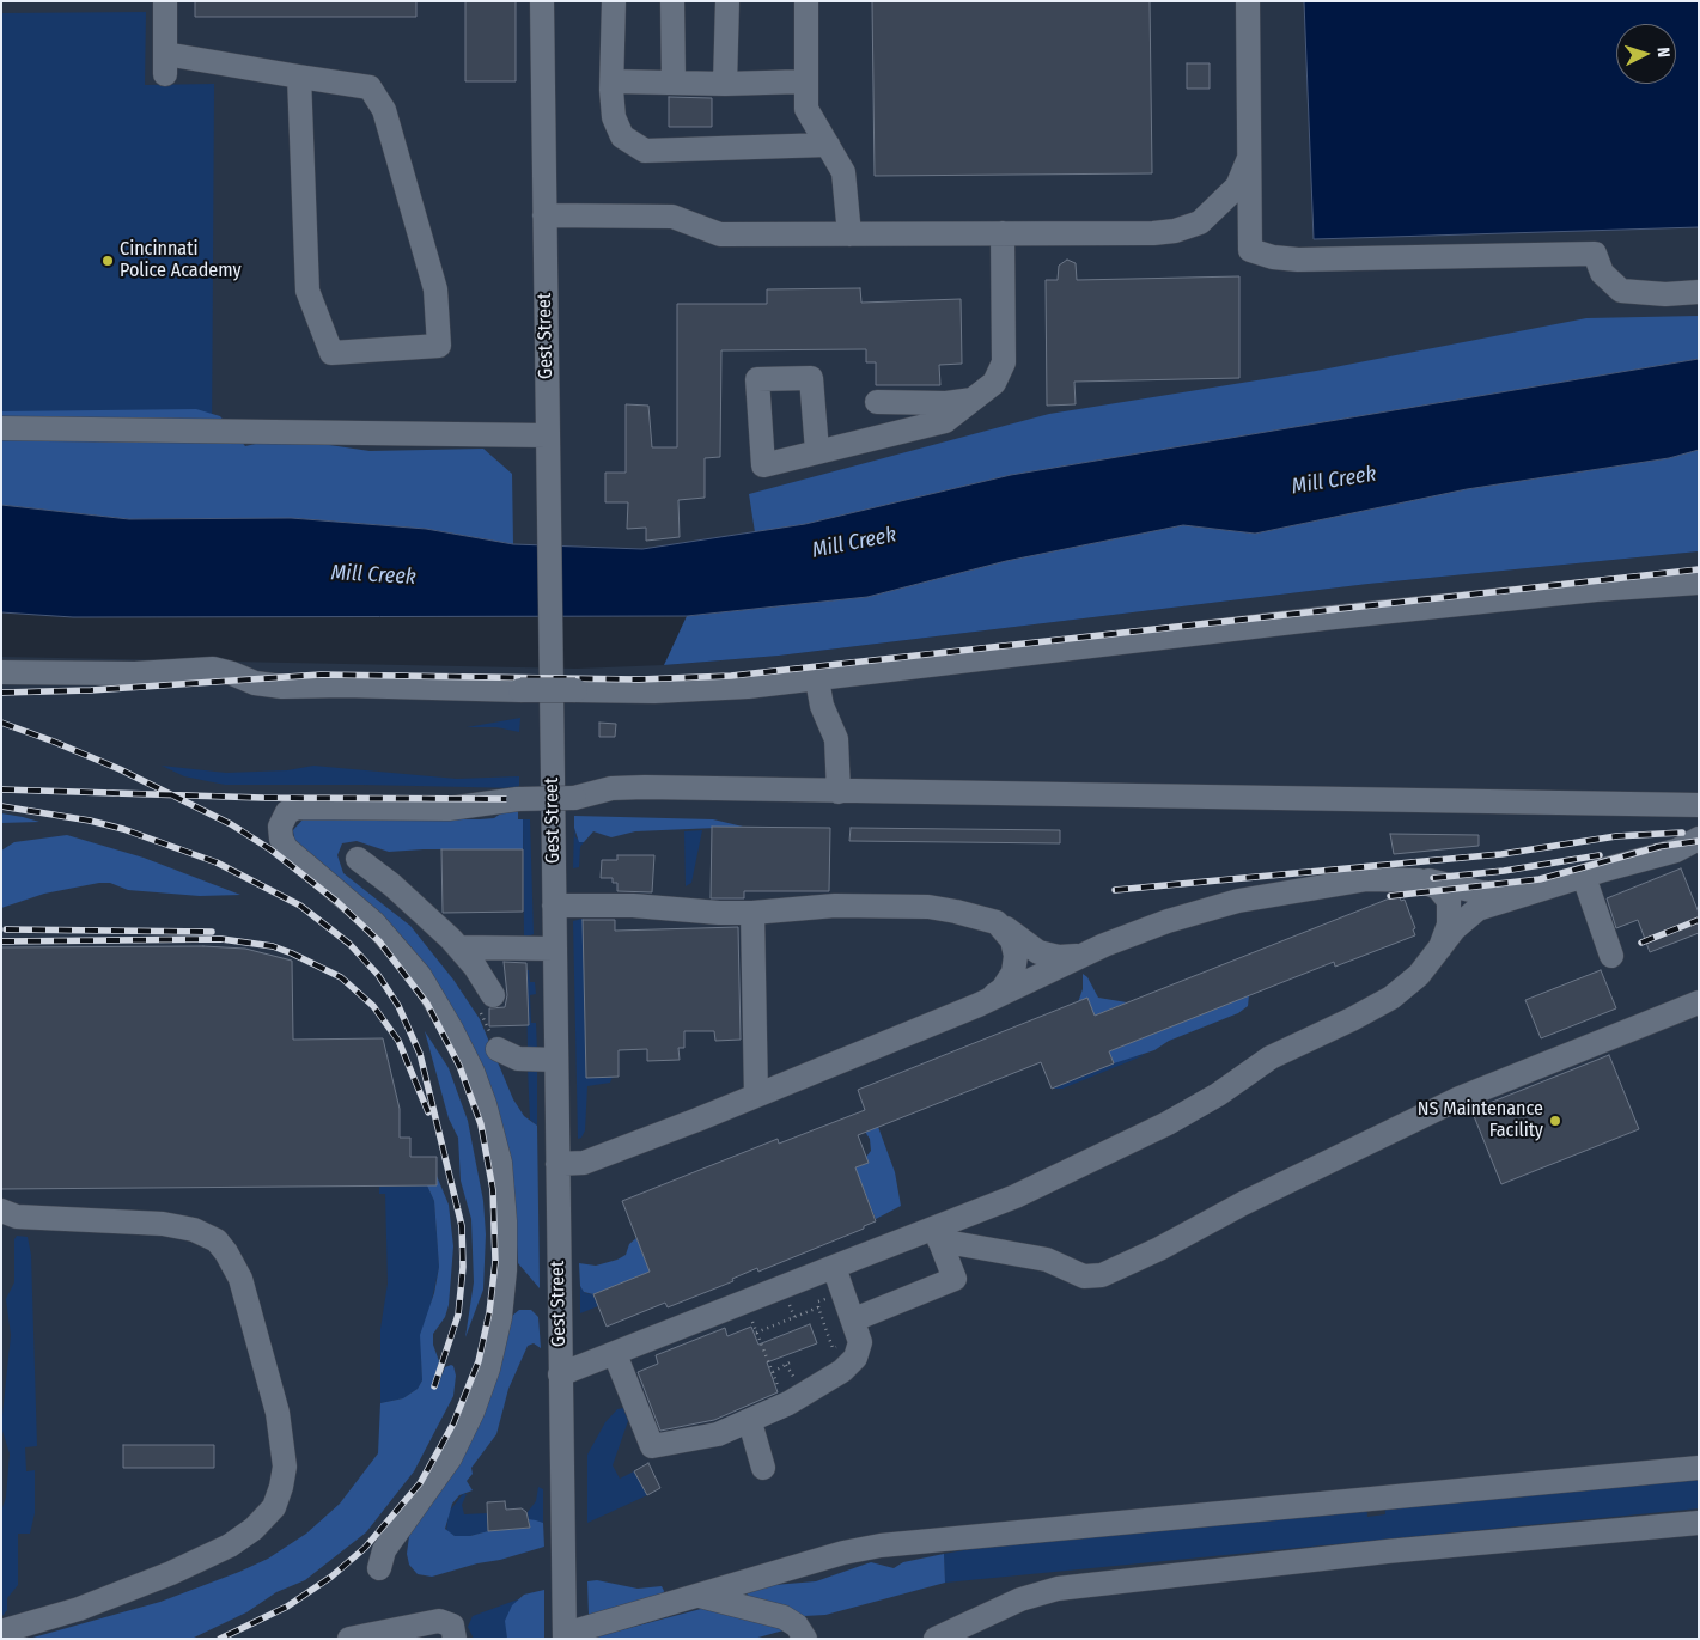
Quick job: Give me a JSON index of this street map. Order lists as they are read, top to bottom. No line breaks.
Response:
{"streets":{"street":["Gest Street"]},"water":["Mill Creek"],"places":["Cincinnati Police Academy","NS Maintenance Facility"],"north":"right"}
